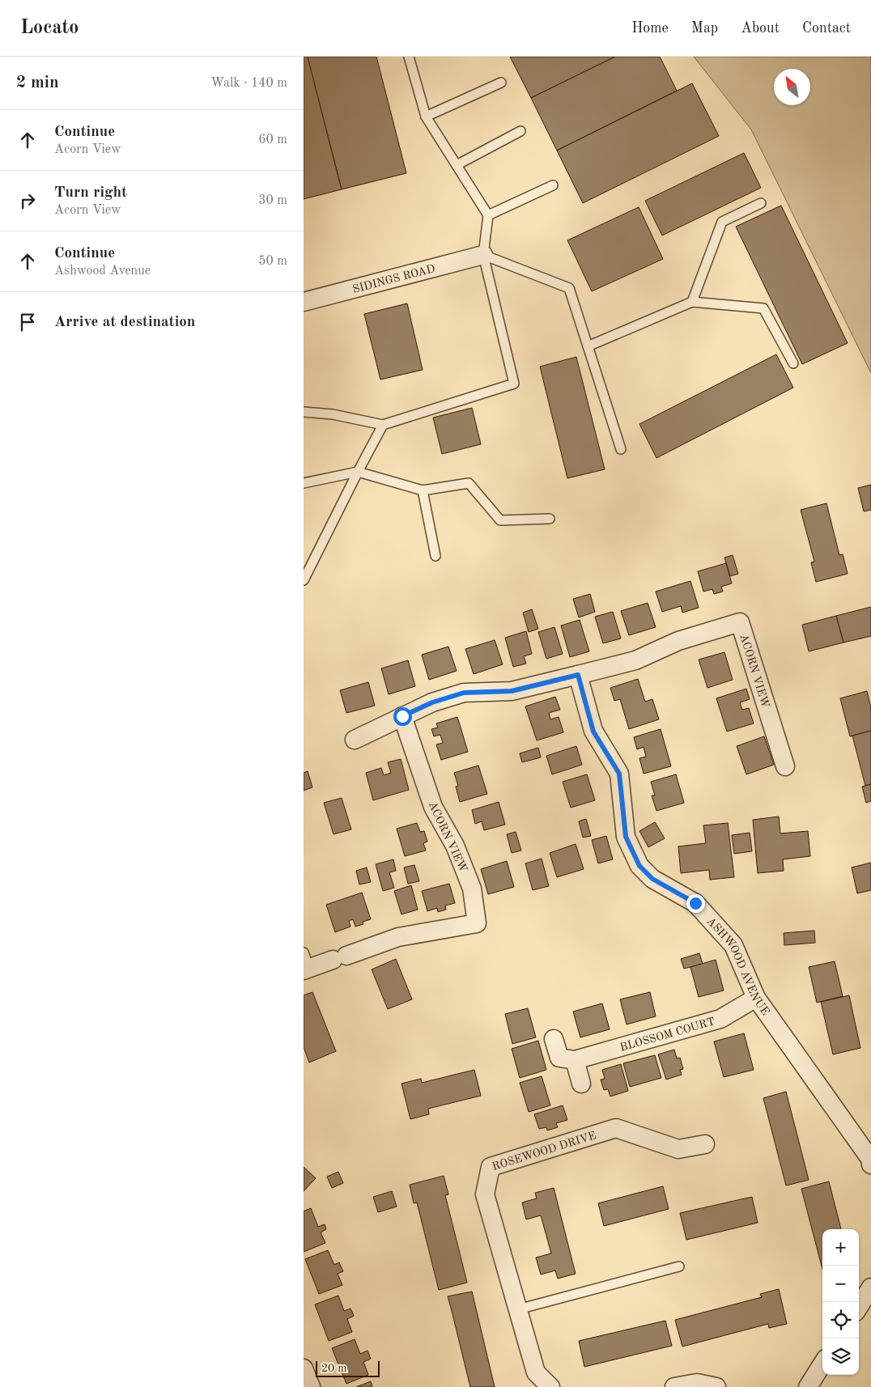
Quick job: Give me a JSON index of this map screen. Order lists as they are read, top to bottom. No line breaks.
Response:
{"streets":{"street":["SIDINGS ROAD","ACORN VIEW","ASHWOOD AVENUE","BLOSSOM COURT","ROSEWOOD DRIVE"]},"crossings":[["ACORN VIEW","ASHWOOD AVENUE"],["ASHWOOD AVENUE","BLOSSOM COURT"]],"scale_bar":"20 m","north":"top left","page":{"header":"Locato","nav":["Home","Map","About","Contact"],"heading":["2 min","Walk · 140 m"],"list":[["Continue","Acorn View","60 m"],["Turn right","Acorn View","30 m"],["Continue","Ashwood Avenue","50 m"],"Arrive at destination"],"map_buttons":["+","−"],"scale":"20 m"}}
